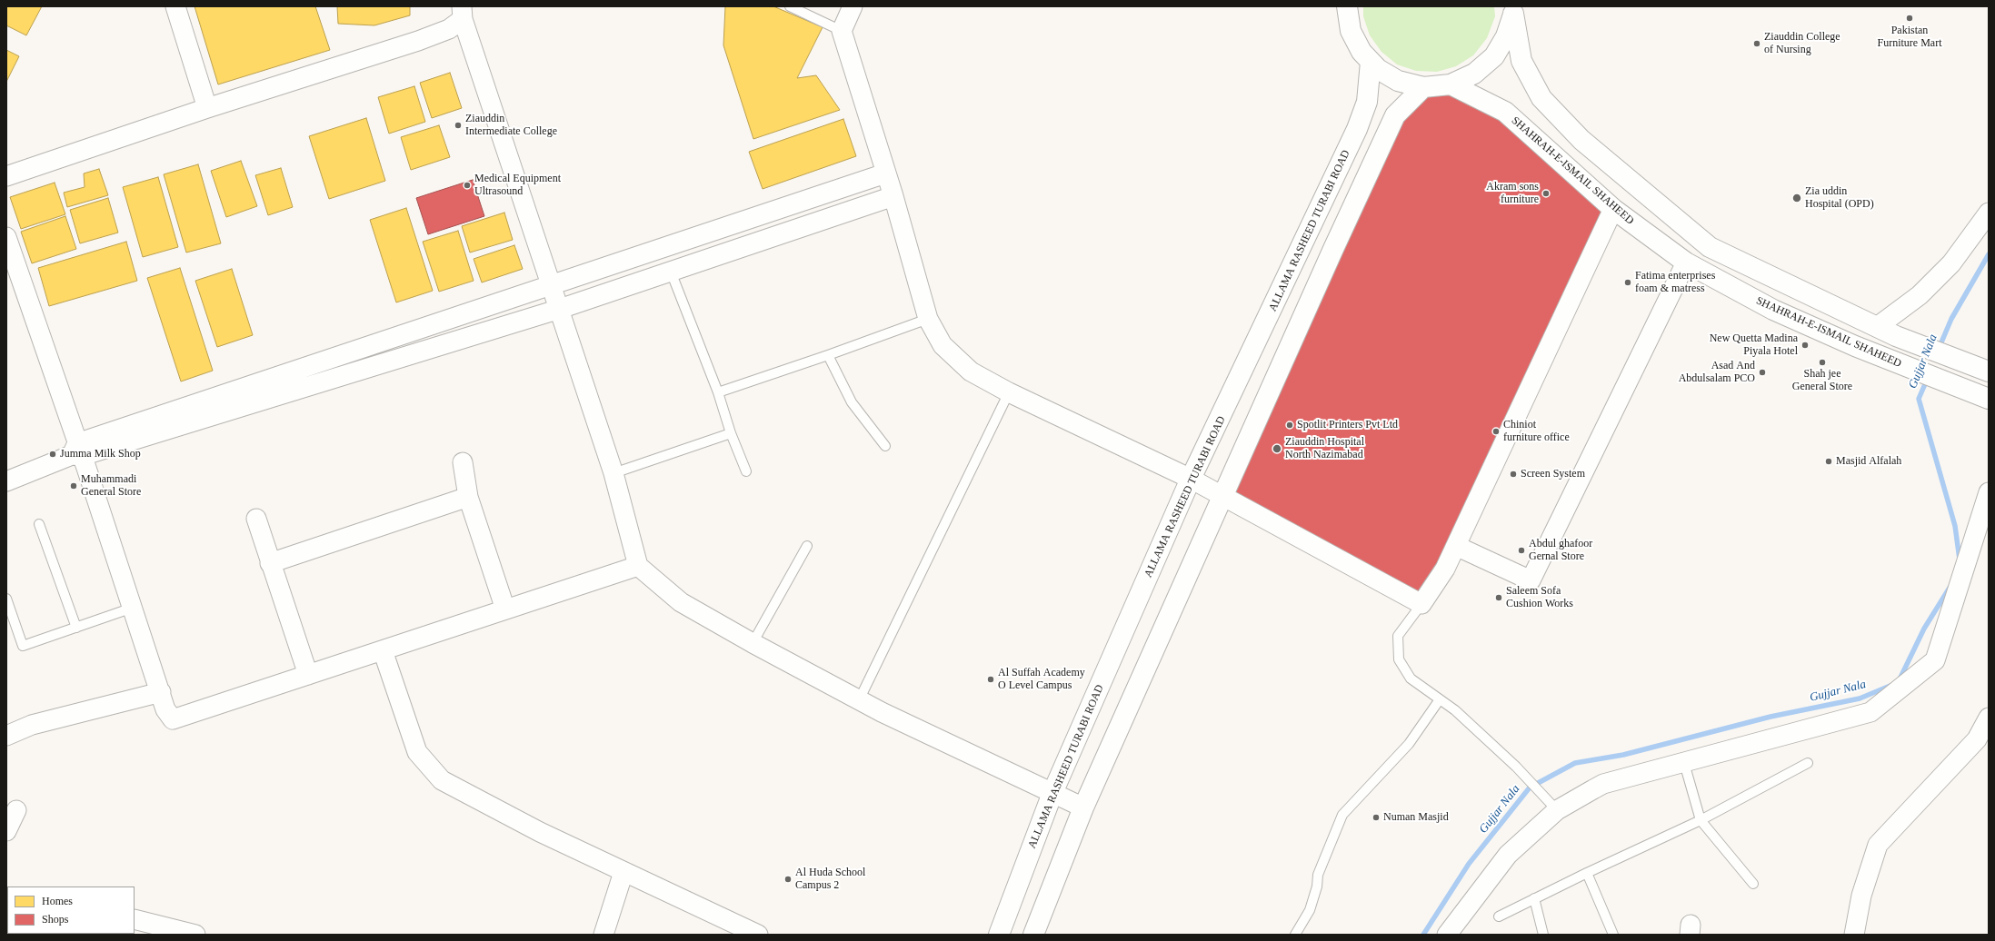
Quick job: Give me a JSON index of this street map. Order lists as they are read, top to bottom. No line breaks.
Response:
{"streets":{"main road":["SHAHRAH-E-ISMAIL SHAHEED","ALLAMA RASHEED TURABI ROAD"]},"water":["Gujjar Nala"],"places":["Pakistan Furniture Mart","Ziauddin College of Nursing","Ziauddin Intermediate College","Medical Equipment Ultrasound","Akram sons furniture","Zia uddin Hospital (OPD)","Fatima enterprises foam & matress","New Quetta Madina Piyala Hotel","Shah jee General Store","Asad And Abdulsalam PCO","Spotlit Printers Pvt Ltd","Chiniot furniture office","Ziauddin Hospital North Nazimabad","Jumma Milk Shop","Masjid Alfalah","Screen System","Muhammadi General Store","Abdul ghafoor Gernal Store","Saleem Sofa Cushion Works","Al Suffah Academy O Level Campus","Numan Masjid","Al Huda School Campus 2"],"legend":["Homes","Shops"]}
